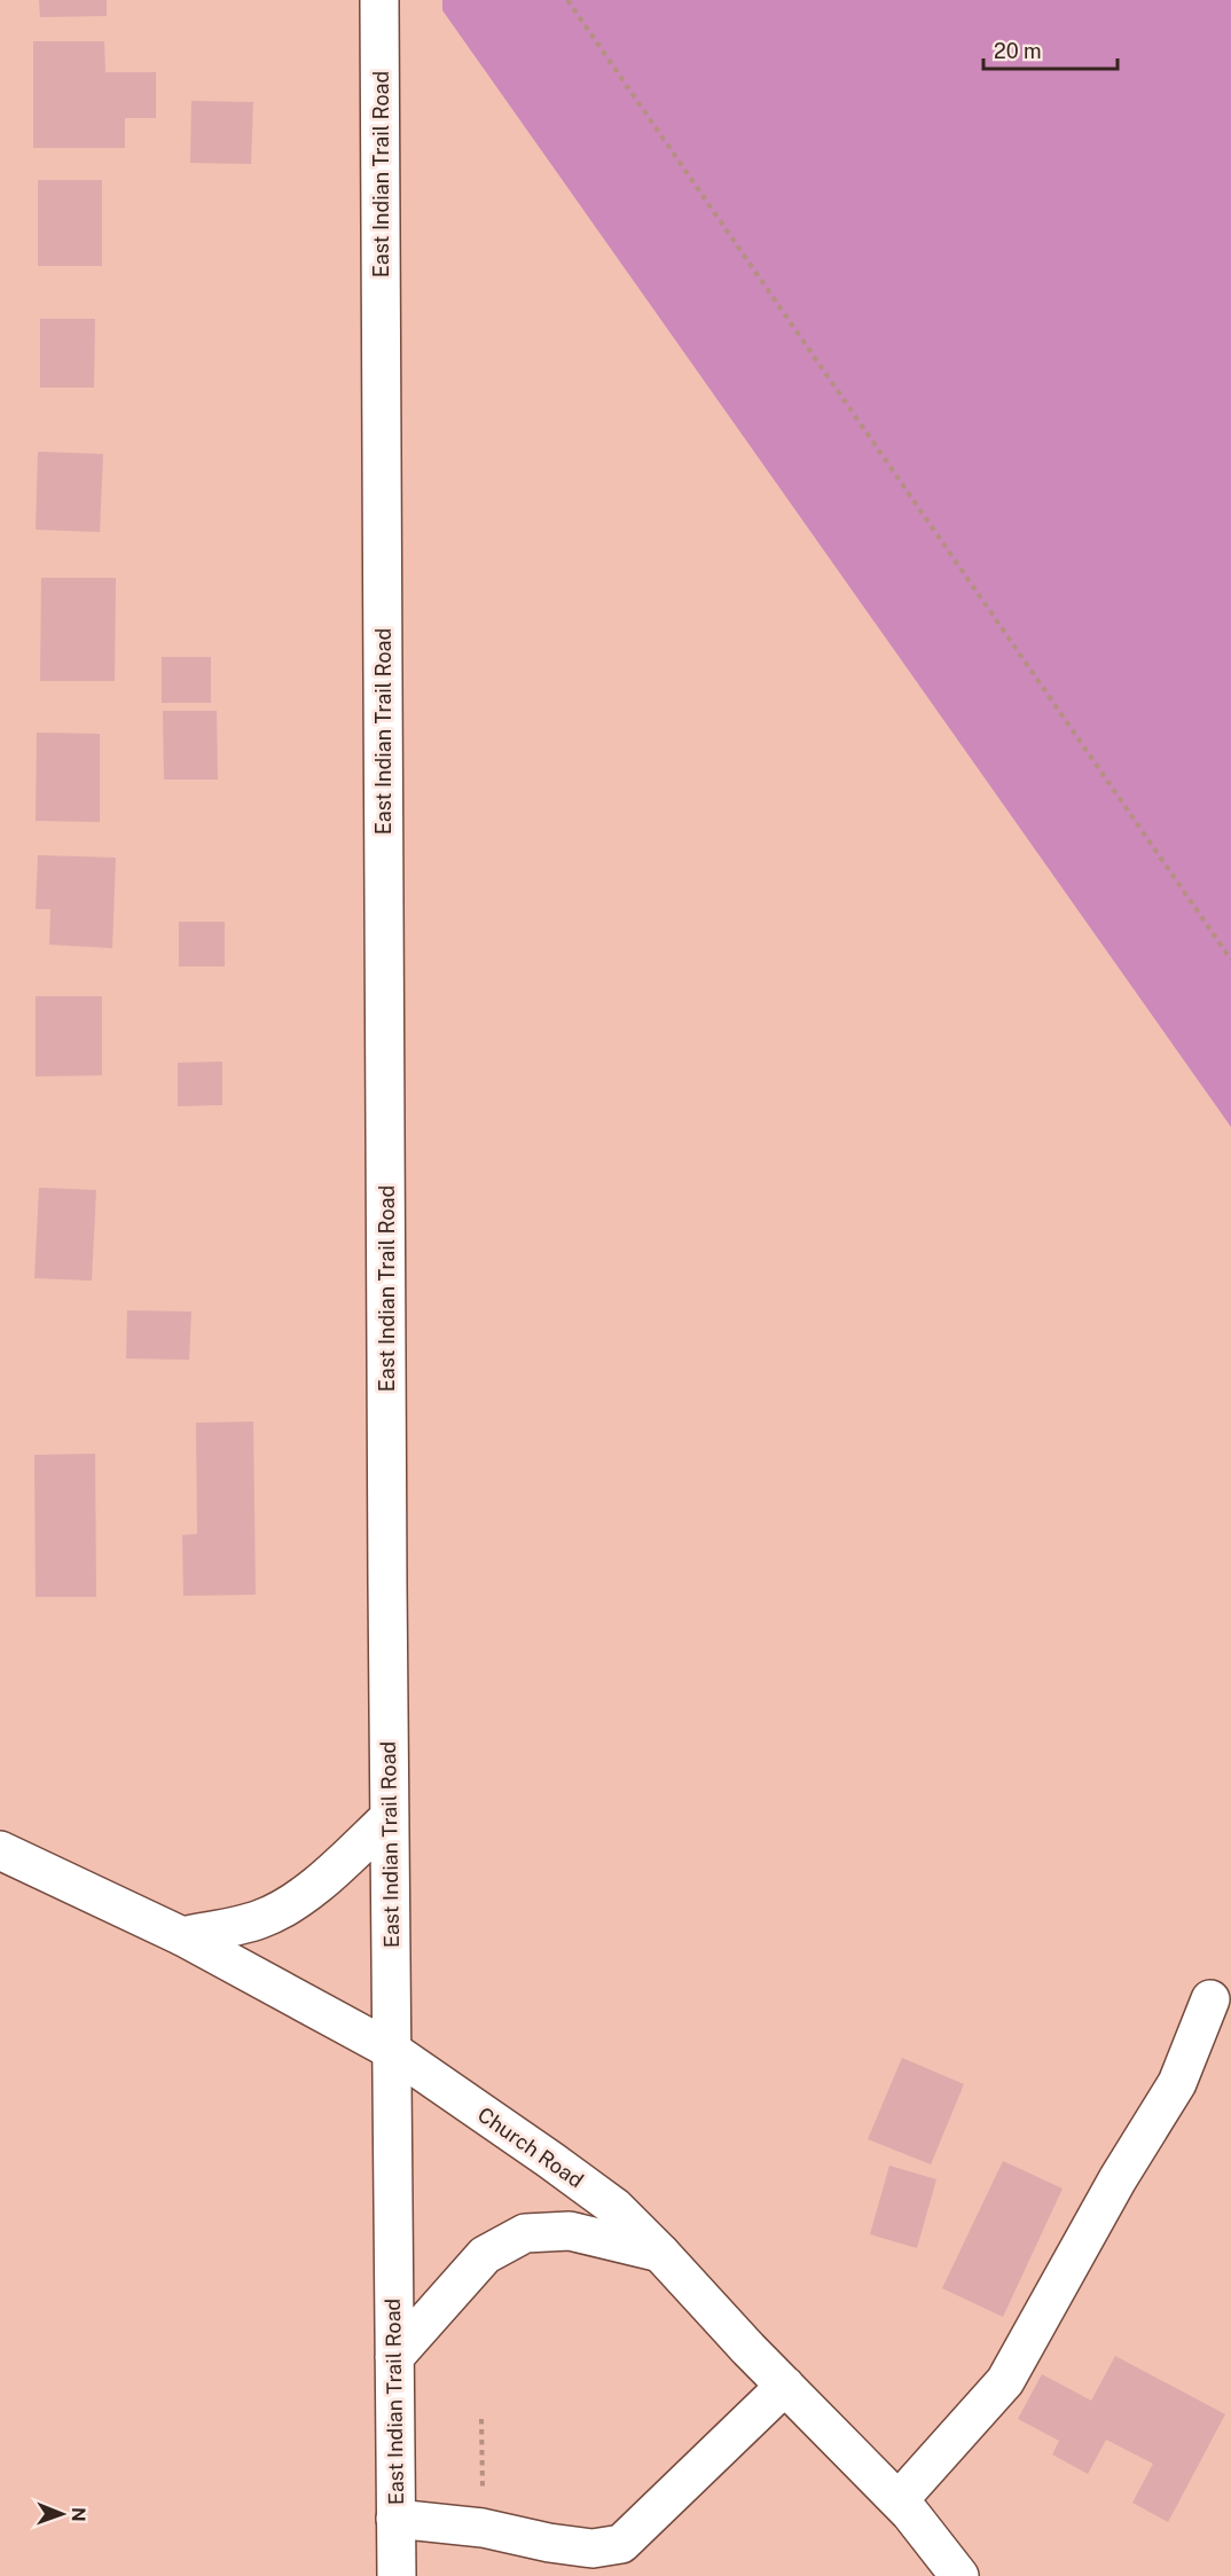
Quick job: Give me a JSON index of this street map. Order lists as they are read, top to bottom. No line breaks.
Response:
{"streets":{"main road":["East Indian Trail Road","Church Road"]},"crossings":[["East Indian Trail Road","Church Road"]],"scale_bar":"20 m","north":"right"}
